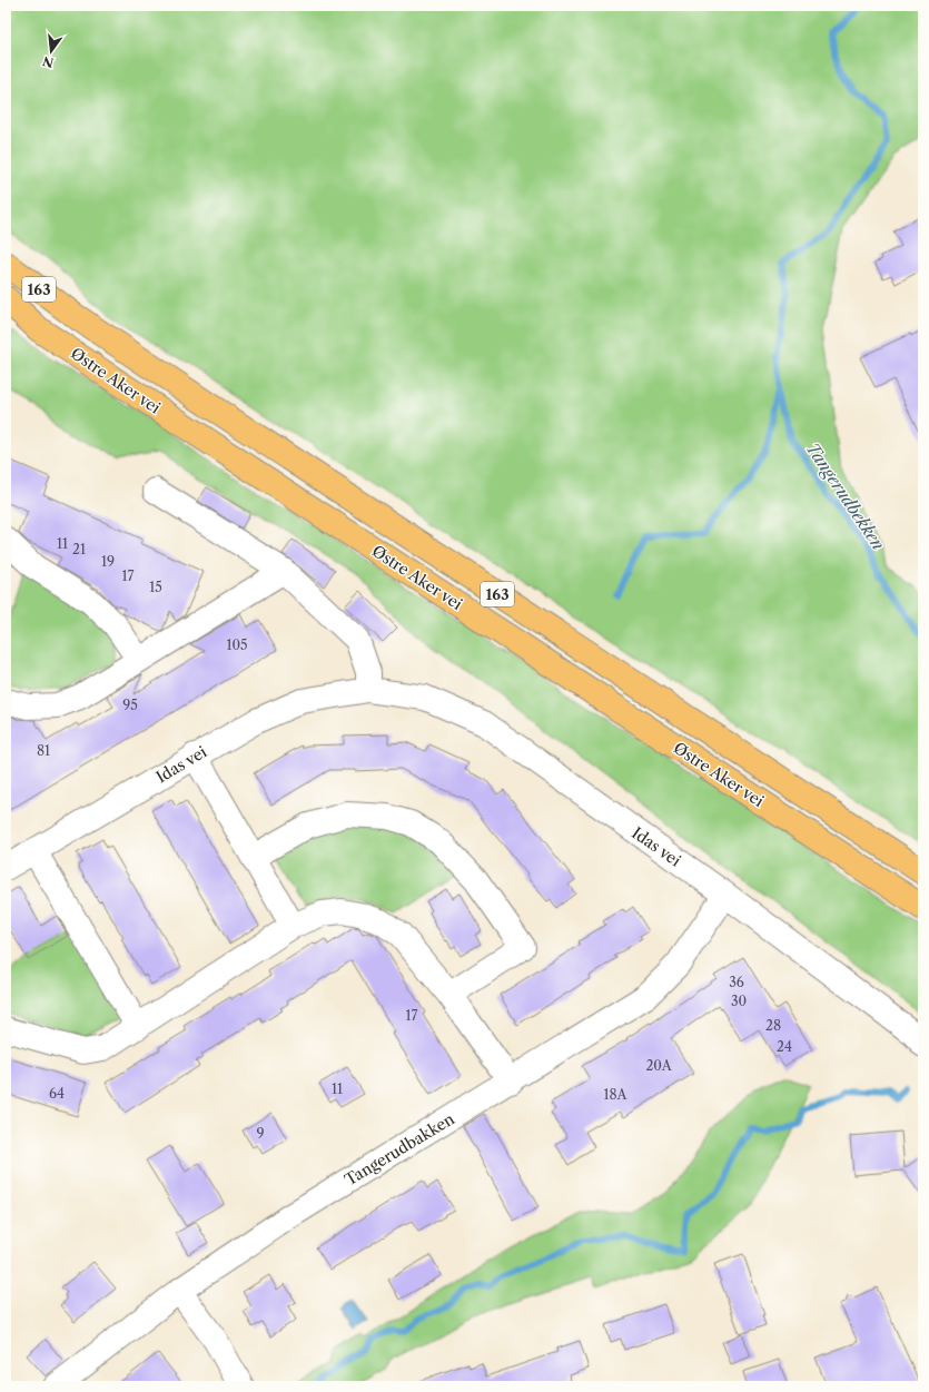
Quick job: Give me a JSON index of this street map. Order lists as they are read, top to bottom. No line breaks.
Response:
{"streets":{"highway":["163","Østre Aker vei"],"street":["Idas vei","Tangerudbakken"]},"crossings":[["Idas vei","Tangerudbakken"]],"water":["Tangerudbekken"],"house_numbers":["11","21","19","17","15","105","95","81","36","30","17","28","24","20A","11","64","18A","9"],"north":"bottom"}
